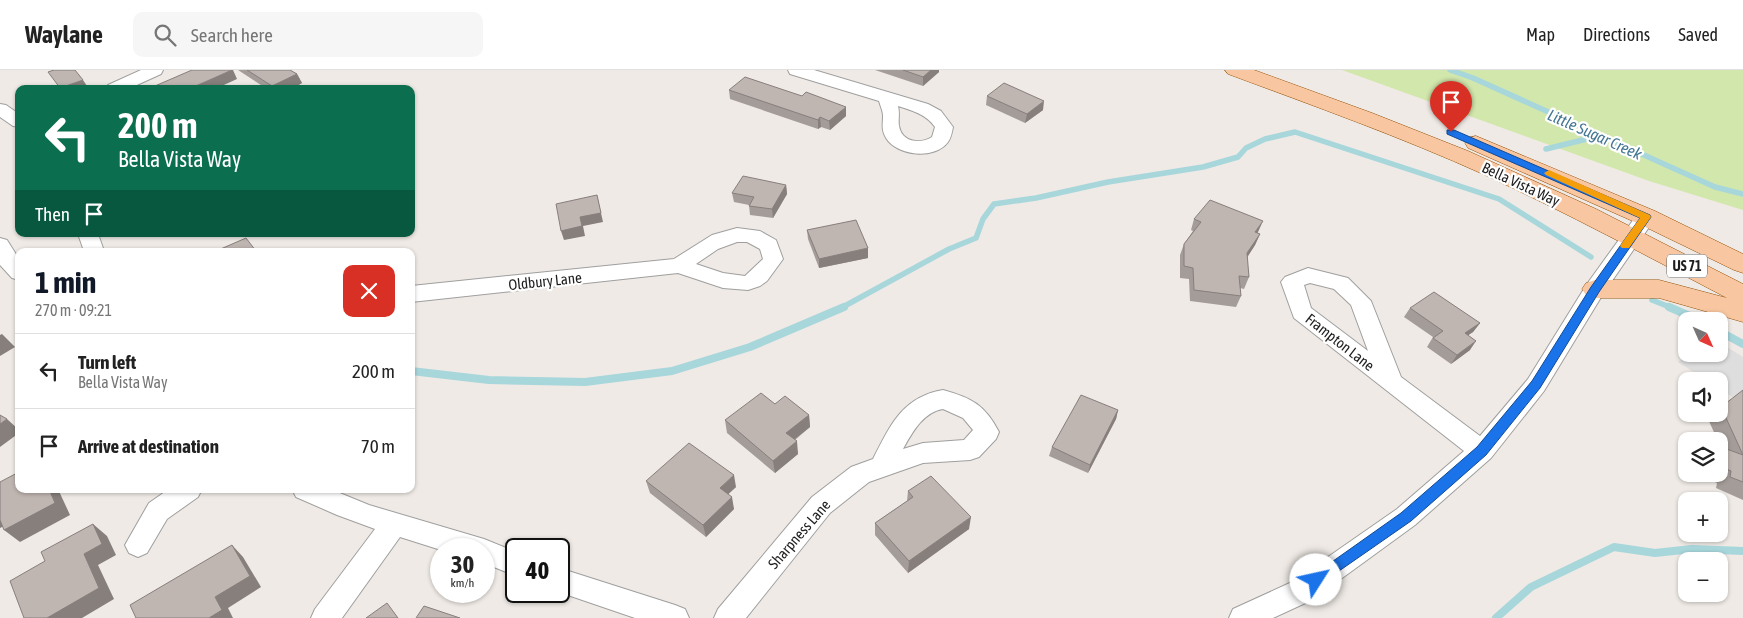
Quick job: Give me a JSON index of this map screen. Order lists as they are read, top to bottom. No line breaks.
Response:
{"streets":{"main road":["Bella Vista Way","US 71"],"street":["Oldbury Lane","Frampton Lane","Sharpness Lane"]},"water":["Little Sugar Creek"],"north":"bottom right","page":{"header":"Waylane","search":"Search here","nav":["Map","Directions","Saved"],"turn":["200 m","Bella Vista Way"],"then":"Then","heading":["1 min","270 m · 09:21"],"map_buttons":["+","−"],"list":[{"name":"Turn left","note":"Bella Vista Way","value":"200 m"},{"name":"Arrive at destination","value":"70 m"}],"speed":"30 km/h","limit":"40"}}
